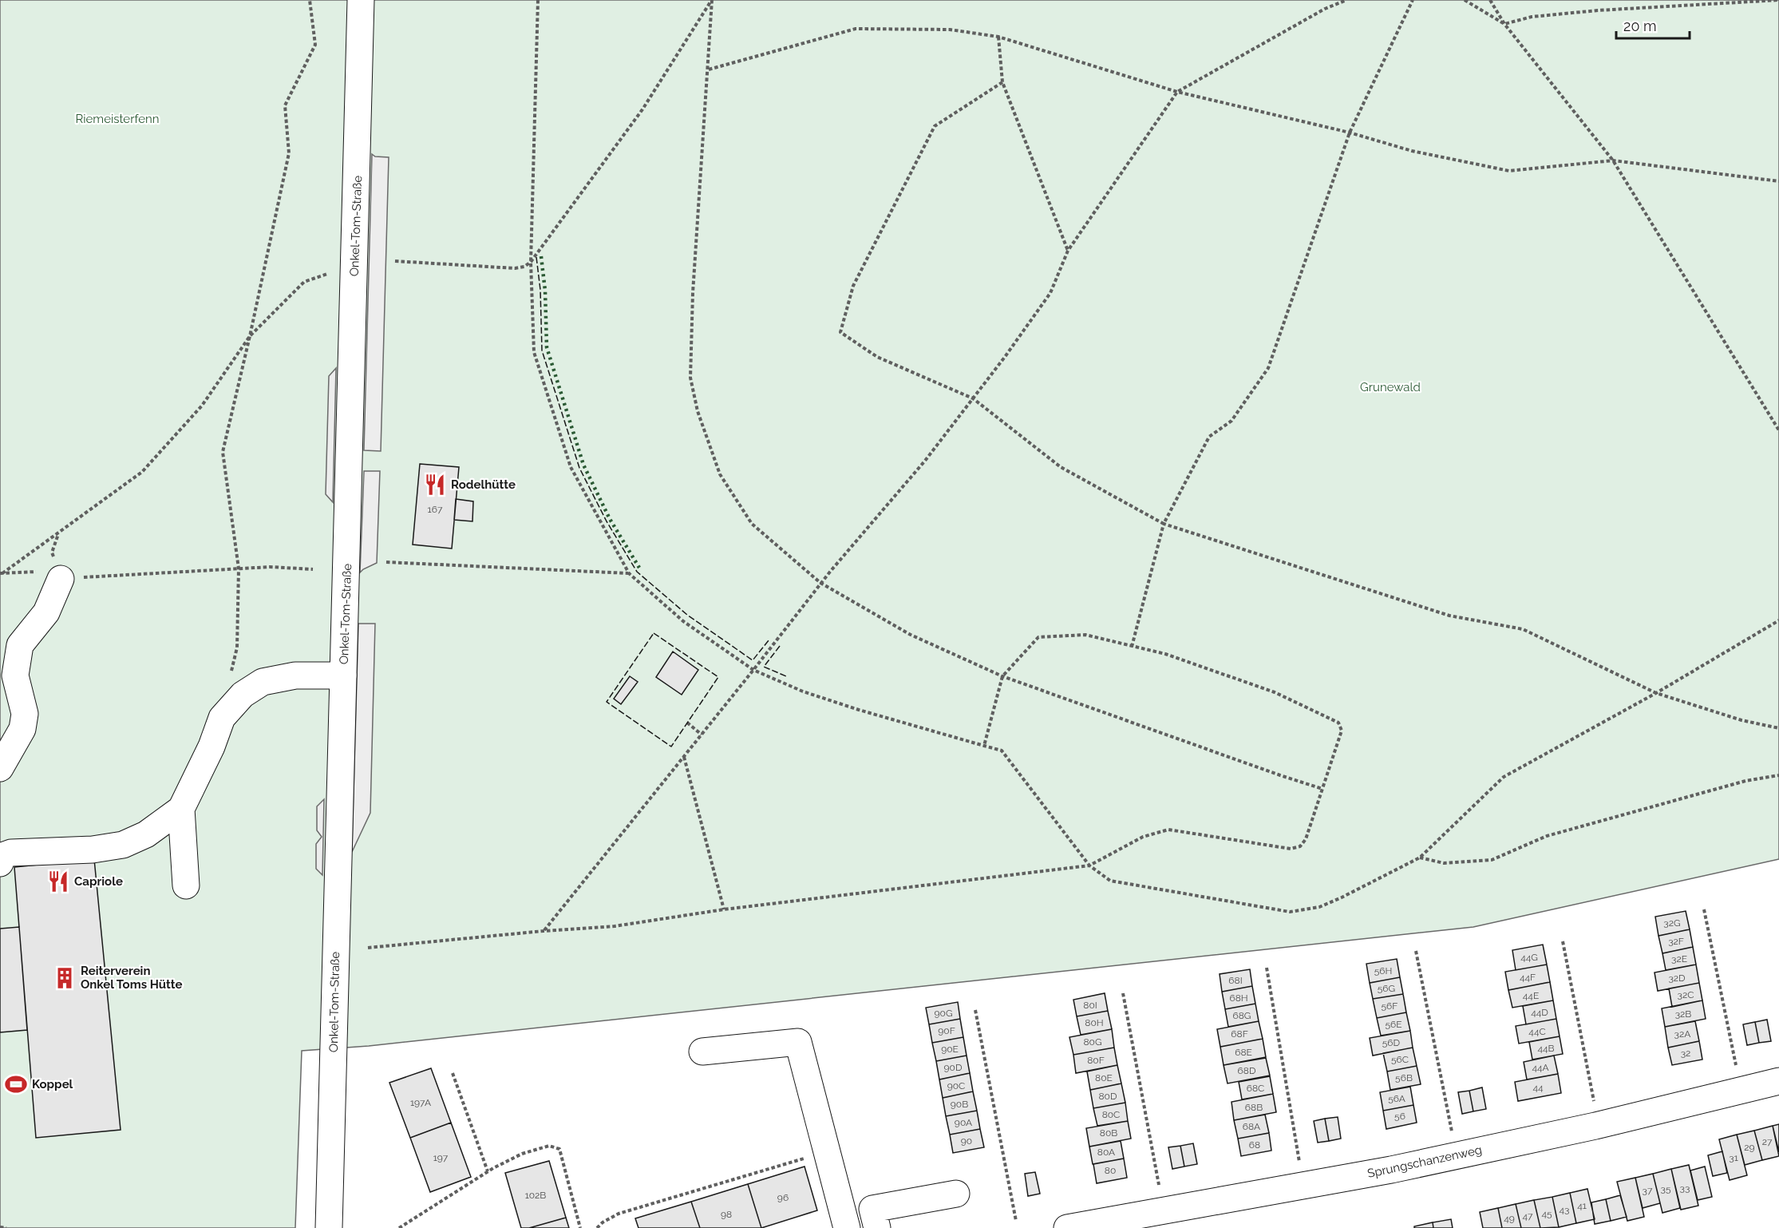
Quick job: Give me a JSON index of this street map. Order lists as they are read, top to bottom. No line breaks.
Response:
{"streets":{"main road":["Onkel-Tom-Straße","Sprungschanzenweg"]},"parks":["Riemeisterfenn","Grunewald"],"places":{"restaurant":["Rodelhütte","Capriole"],"building":["Reiterverein Onkel Toms Hütte"],"sports":["Koppel"]},"house_numbers":["167","32G","32F","44G","32E","56H","44F","32D","68I","56G","32C","44E","68H","80I","56F","44D","90G","32B","68G","80H","56E","90F","44C","68F","32A","80G","56D","44B","90E","68E","32","56C","80F","90D","44A","68D","80E","56B","90C","44","68C","80D","56A","197A","90B","68B","80C","56","90A","68A","80B","90","27","68","29","80A","197","31","80","33","35","37","102B","96","41","43","45","98","47","49"],"scale_bar":"20 m"}
